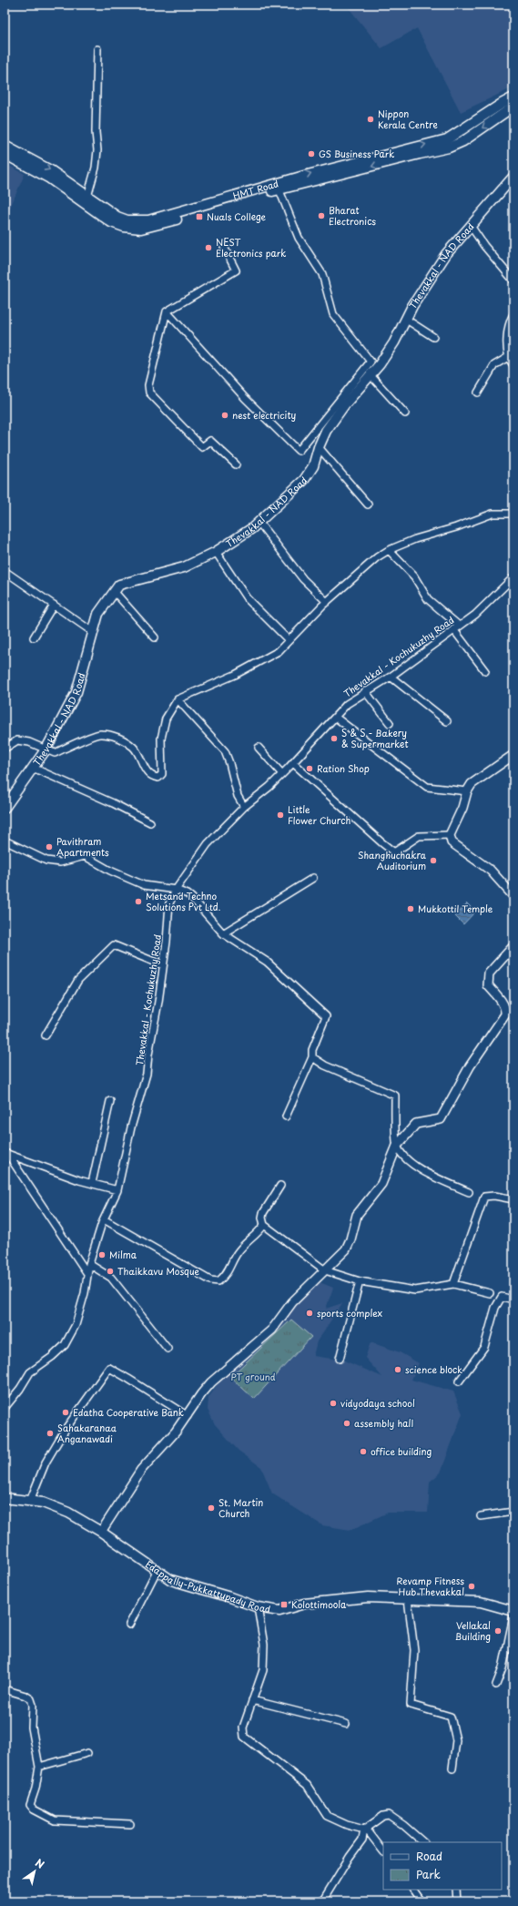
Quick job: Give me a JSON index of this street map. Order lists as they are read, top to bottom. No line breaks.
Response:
{"streets":{"main road":["HMT Road","Thevakkal - NAD Road","Edappally-Pukkattupady Road"],"street":["Thevakkal - Kochukuzhy Road"]},"parks":["PT ground"],"places":{"other":["Nippon Kerala Centre","GS Business Park","Bharat Electronics","NEST Electronics park","nest electricity","S & S - Bakery & Supermarket","Ration Shop","Little Flower Church","Pavithram Apartments","Shanghuchakra Auditorium","Metsand Techno Solutions Pvt Ltd.","Mukkottil Temple","Milma","Thaikkavu Mosque","sports complex","science block","vidyodaya school","Edatha Cooperative Bank","assembly hall","Sahakaranaa Anganawadi","office building","St. Martin Church","Revamp Fitness Hub Thevakkal","Vellakal Building"],"transit":["Nuals College","Kolottimoola"]},"legend":["Road","Park"],"north":"top right"}
